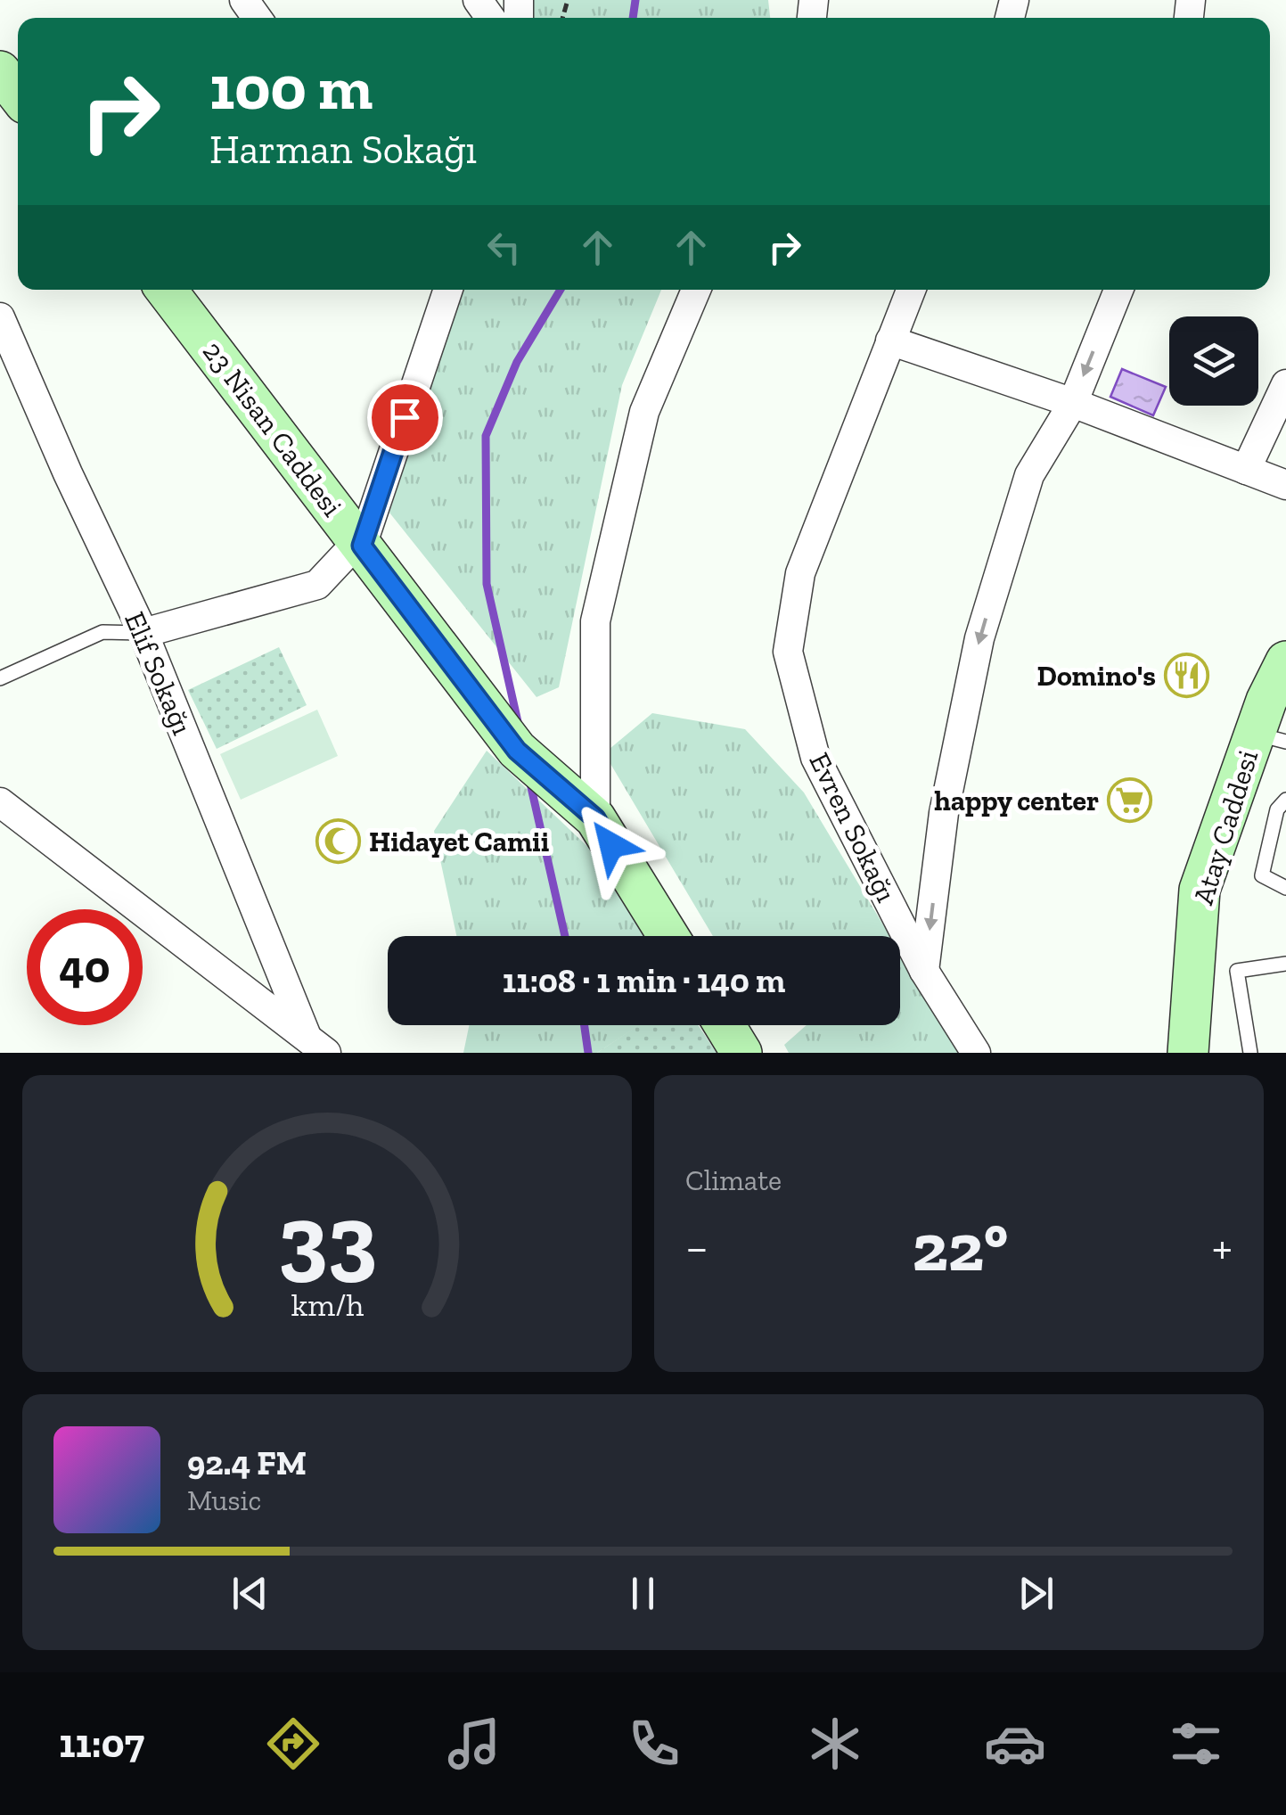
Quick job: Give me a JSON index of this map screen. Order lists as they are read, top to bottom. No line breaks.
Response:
{"streets":{"street":["23 Nisan Caddesi","Elif Sokağı","Evren Sokağı","Atay Caddesi"]},"places":{"restaurant":["Domino's"],"supermarket":["happy center"],"mosque":["Hidayet Camii"]},"page":{"turn":["100 m","Harman Sokağı"],"limit":"40","trip":"11:08 · 1 min · 140 m","tile":"Climate","heat":["−","22°","+"],"song":["92.4 FM","Music"],"tabs":"11:07","gauge":["33","km/h"]}}
